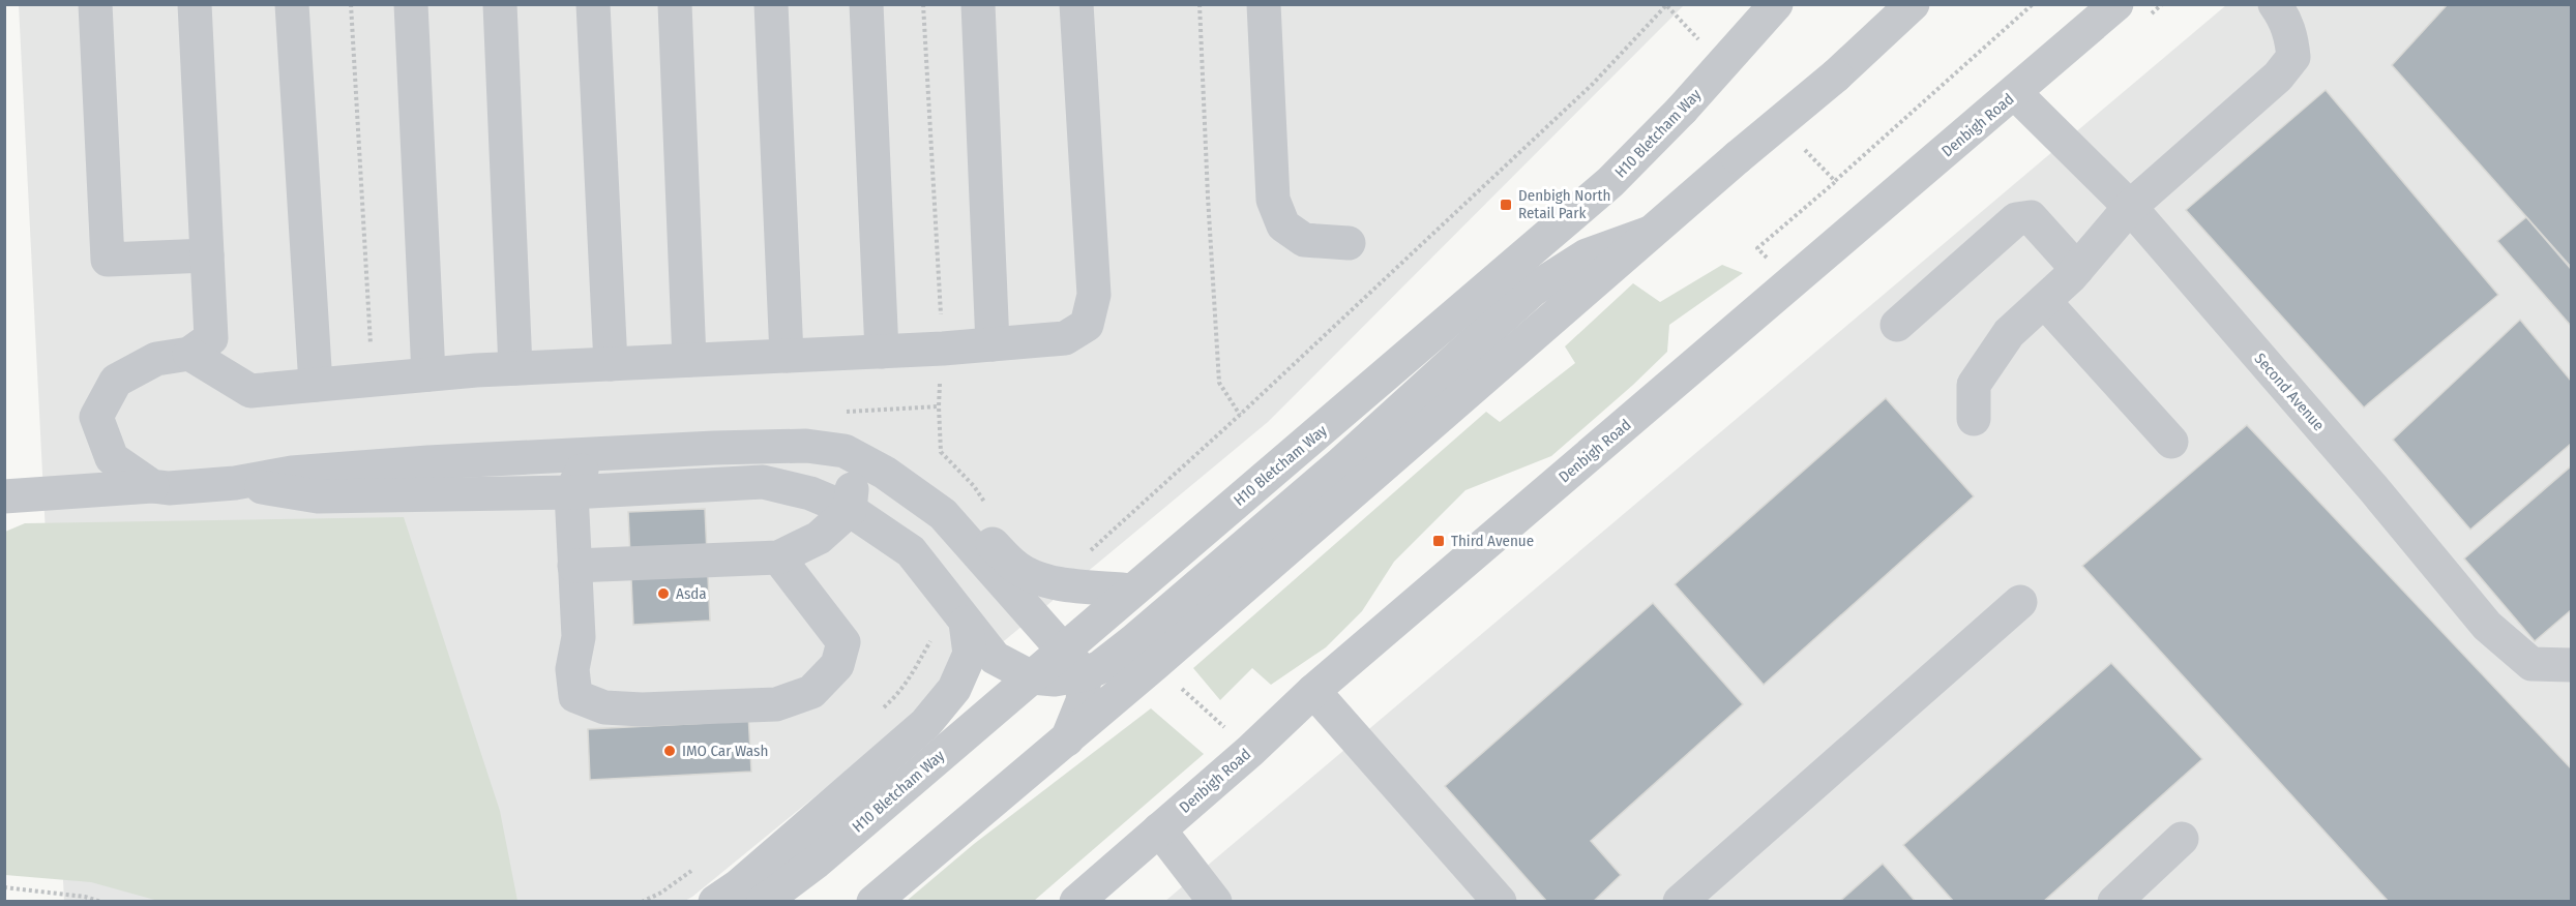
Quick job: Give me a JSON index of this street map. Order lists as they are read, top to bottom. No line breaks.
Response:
{"streets":{"street":["Denbigh Road","H10 Bletcham Way","Second Avenue"]},"crossings":[["Denbigh Road","Second Avenue"]],"places":{"transit":["Denbigh North Retail Park","Third Avenue"],"other":["Asda","IMO Car Wash"]}}
